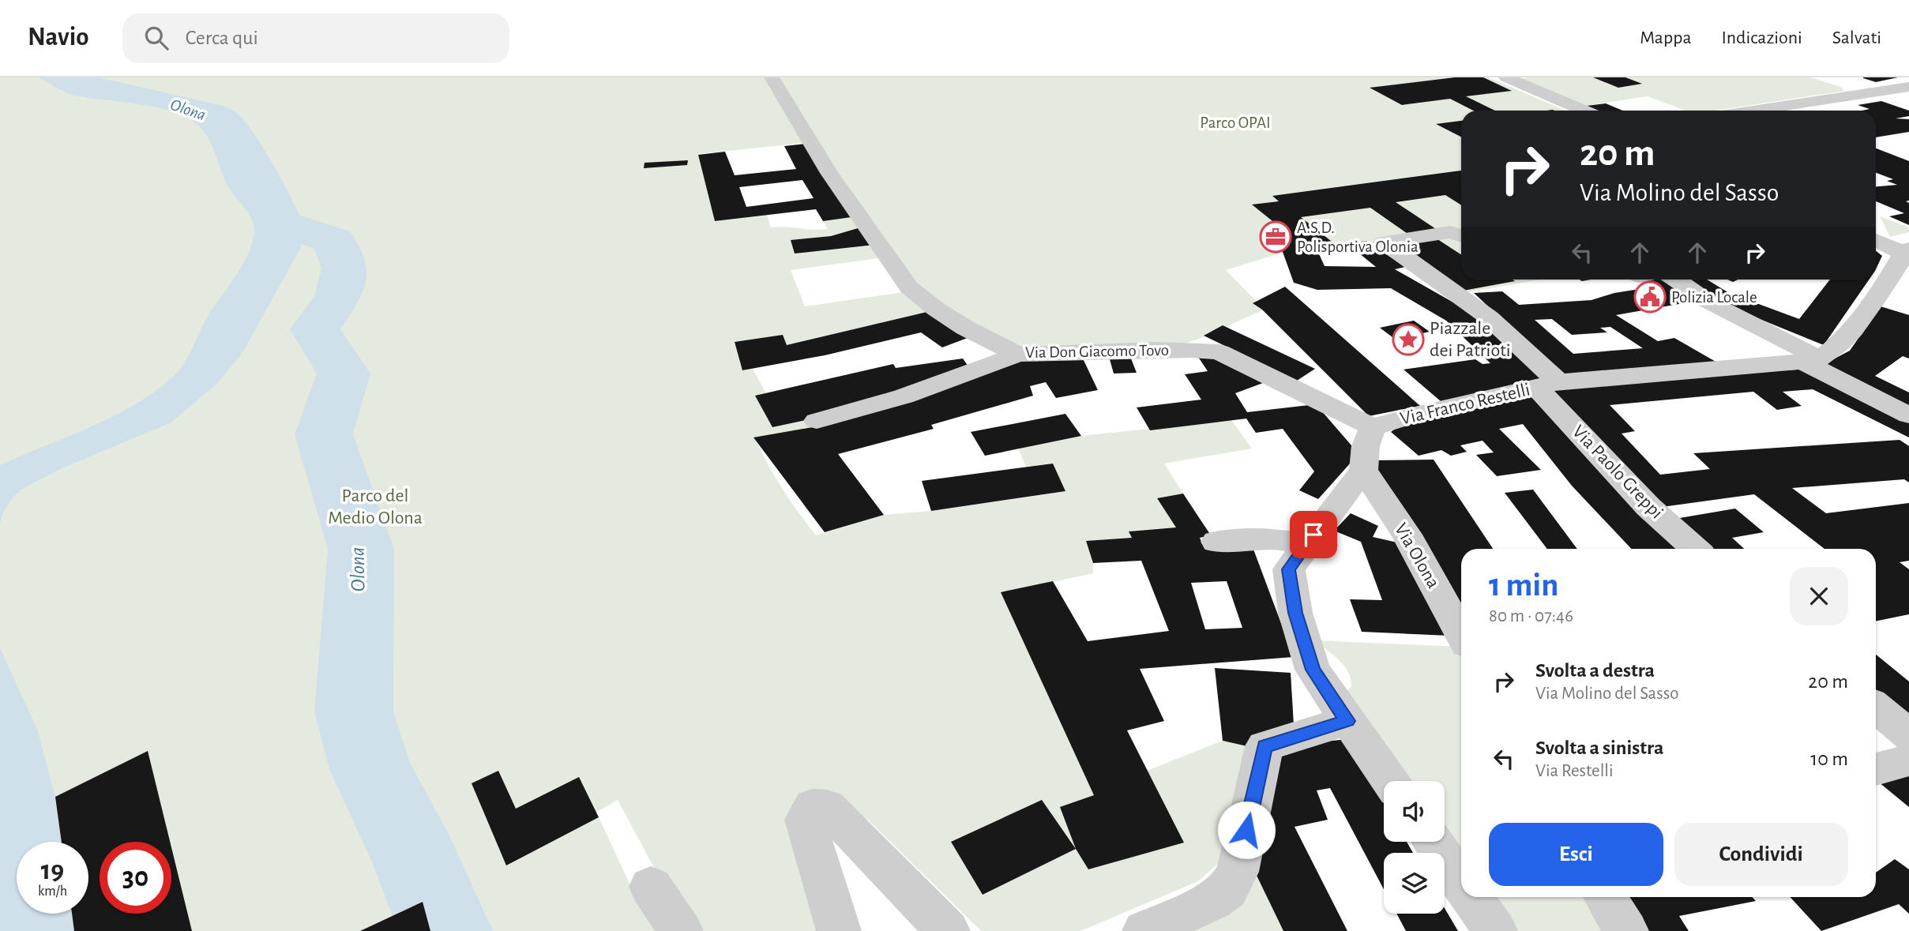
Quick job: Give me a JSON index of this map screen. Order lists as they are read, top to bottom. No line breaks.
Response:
{"streets":{"street":["Via Don Giacomo Tovo","Via Franco Restelli","Via Paolo Greppi","Via Olona"]},"crossings":[["Via Don Giacomo Tovo","Via Franco Restelli"],["Via Franco Restelli","Via Paolo Greppi"]],"water":["Olona"],"parks":["Parco OPAI","Parco del Medio Olona"],"places":{"office":["A.S.D. Polisportiva Olonia"],"public building":["Polizia Locale"],"place":["Piazzale dei Patrioti"]},"page":{"header":"Navio","search":"Cerca qui","nav":["Mappa","Indicazioni","Salvati"],"turn":["20 m","Via Molino del Sasso"],"heading":["1 min","80 m · 07:46"],"list":[{"name":"Svolta a destra","note":"Via Molino del Sasso","value":"20 m"},{"name":"Svolta a sinistra","note":"Via Restelli","value":"10 m"}],"buttons":["Esci","Condividi"],"speed":"19 km/h","limit":"30"}}
